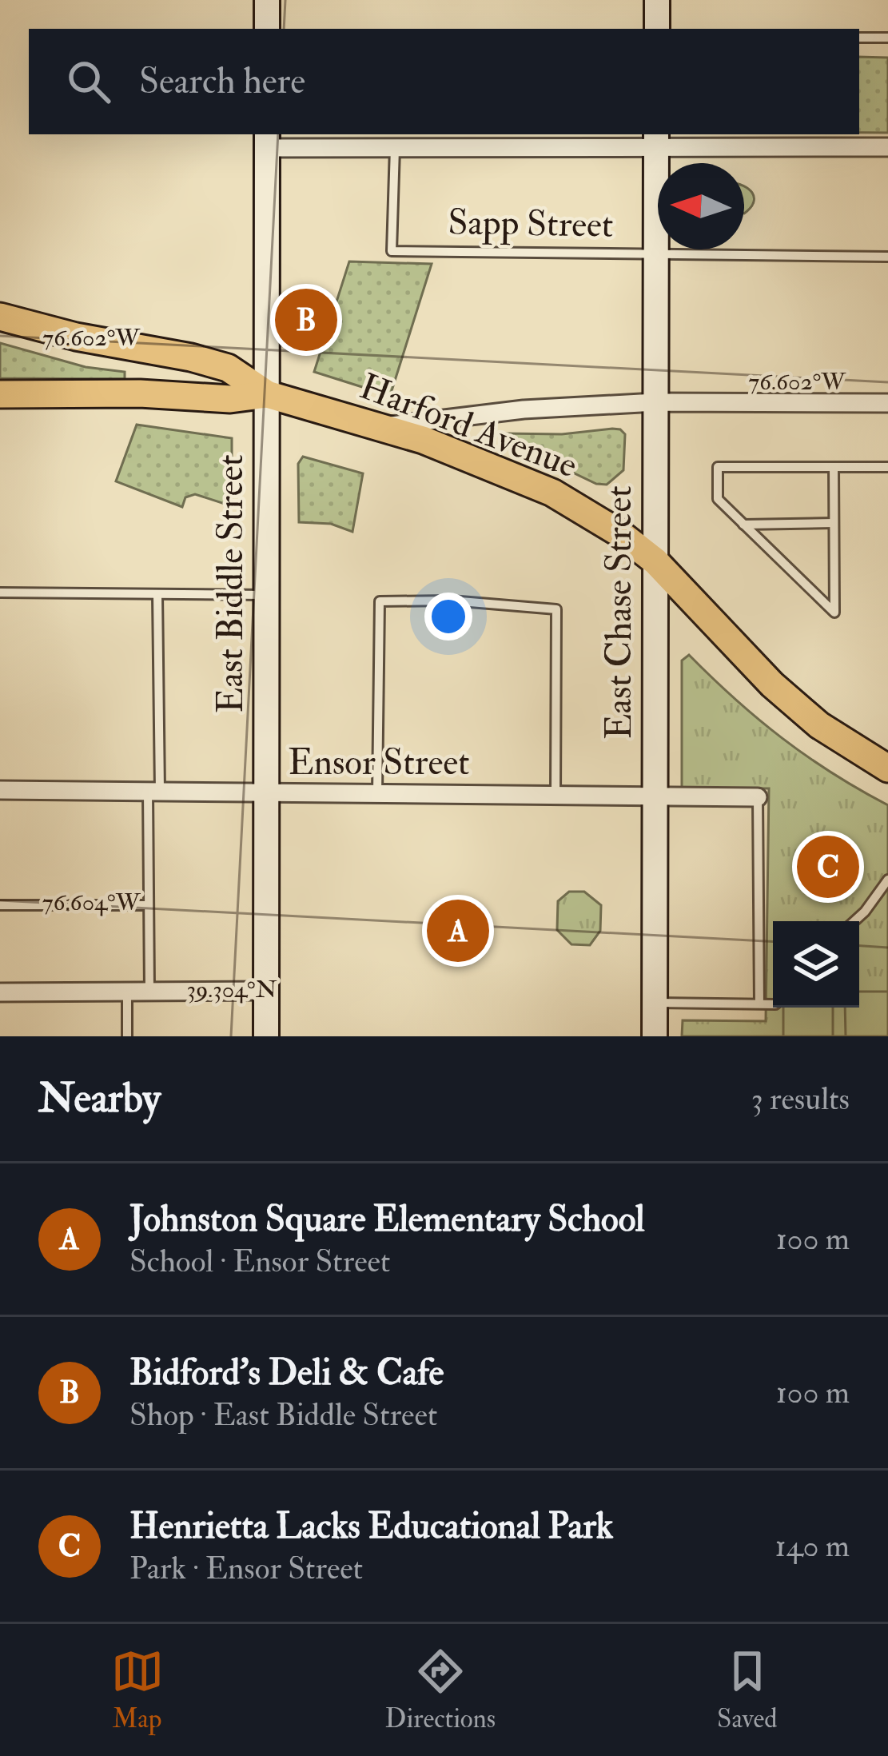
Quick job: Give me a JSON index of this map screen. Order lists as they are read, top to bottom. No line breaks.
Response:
{"streets":{"main road":["Harford Avenue"],"street":["East Biddle Street","East Chase Street","Ensor Street"],"lane":["Sapp Street"]},"crossings":[["Sapp Street","East Chase Street"],["Harford Avenue","East Biddle Street"],["Harford Avenue","East Chase Street"],["East Biddle Street","Ensor Street"],["East Chase Street","Ensor Street"]],"north":"left","page":{"search":"Search here","pins":["B","C","A"],"heading":["Nearby","3 results"],"list":[{"mark":"A","name":"Johnston Square Elementary School","note":"School · Ensor Street","value":"100 m"},{"mark":"B","name":"Bidford’s Deli & Cafe","note":"Shop · East Biddle Street","value":"100 m"},{"mark":"C","name":"Henrietta Lacks Educational Park","note":"Park · Ensor Street","value":"140 m"}],"nav":["Map","Directions","Saved"]},"coordinates":["76.602°W","76.604°W","39.304°N"]}
